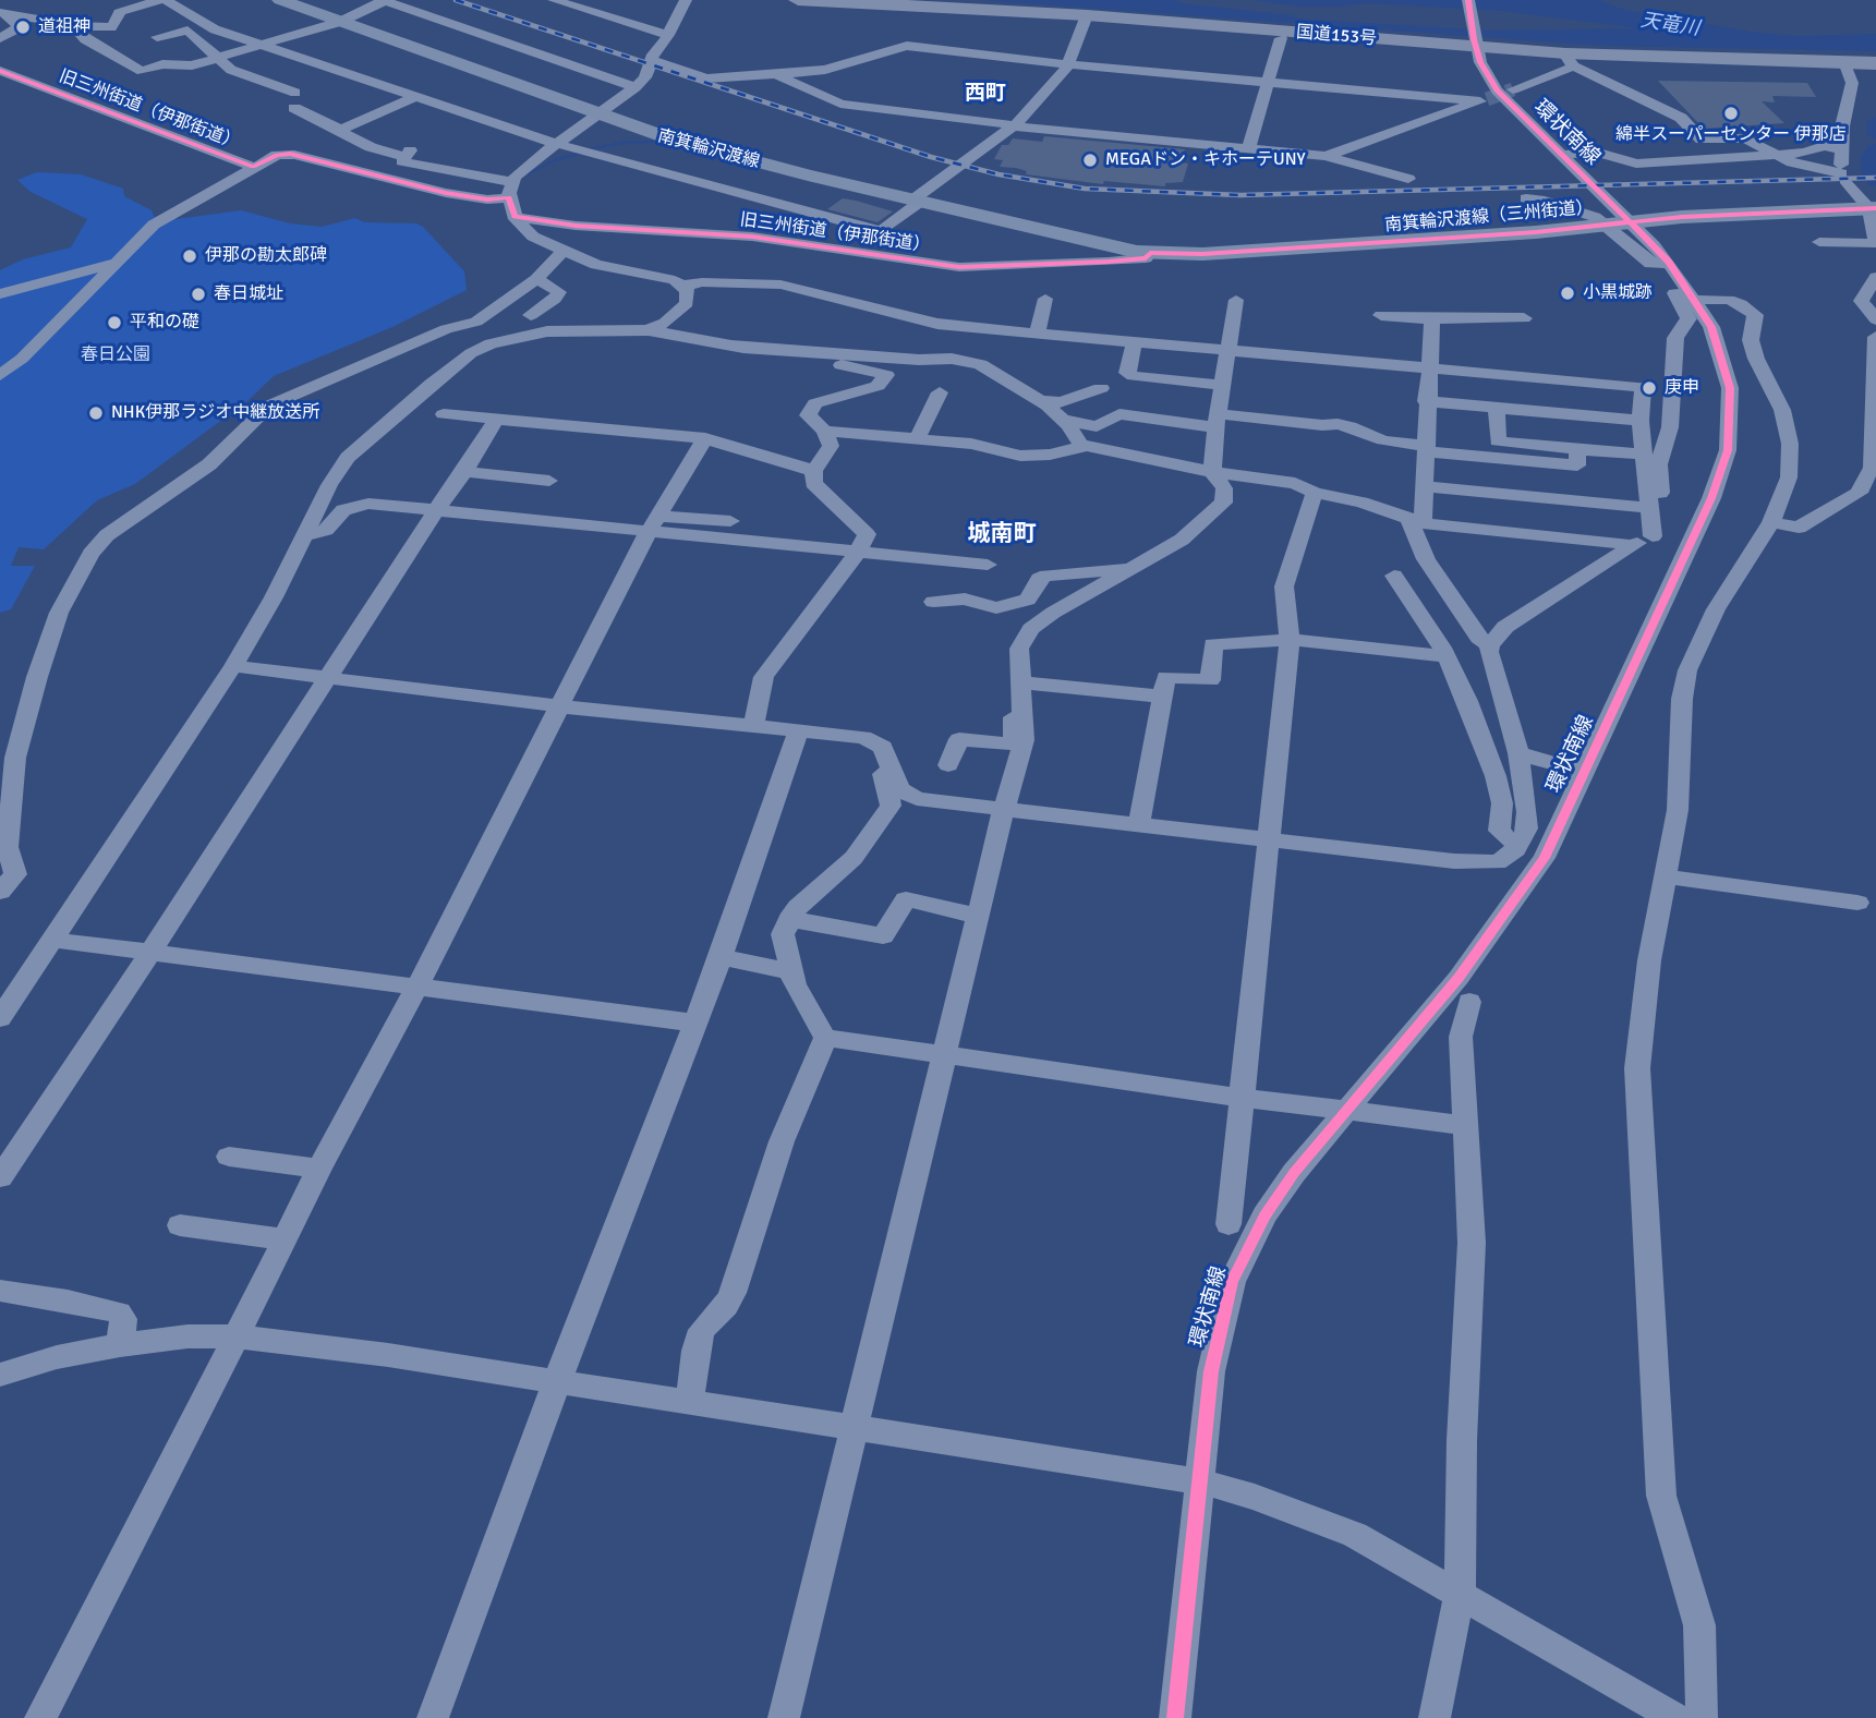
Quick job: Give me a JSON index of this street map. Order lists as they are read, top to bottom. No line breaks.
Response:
{"streets":{"highway":["国道153号"],"main road":["南箕輪沢渡線","南箕輪沢渡線（三州街道）"],"street":["旧三州街道（伊那街道）","環状南線"]},"crossings":[["国道153号","環状南線"],["旧三州街道（伊那街道）","南箕輪沢渡線"],["旧三州街道（伊那街道）","南箕輪沢渡線（三州街道）"],["環状南線","南箕輪沢渡線（三州街道）"],["南箕輪沢渡線","南箕輪沢渡線（三州街道）"]],"districts":["西町","城南町"],"water":["天竜川"],"parks":["春日公園"],"places":["道祖神","綿半スーパーセンター 伊那店","MEGAドン・キホーテUNY","伊那の勘太郎碑","小黒城跡","春日城址","平和の礎","庚申","NHK伊那ラジオ中継放送所"]}
